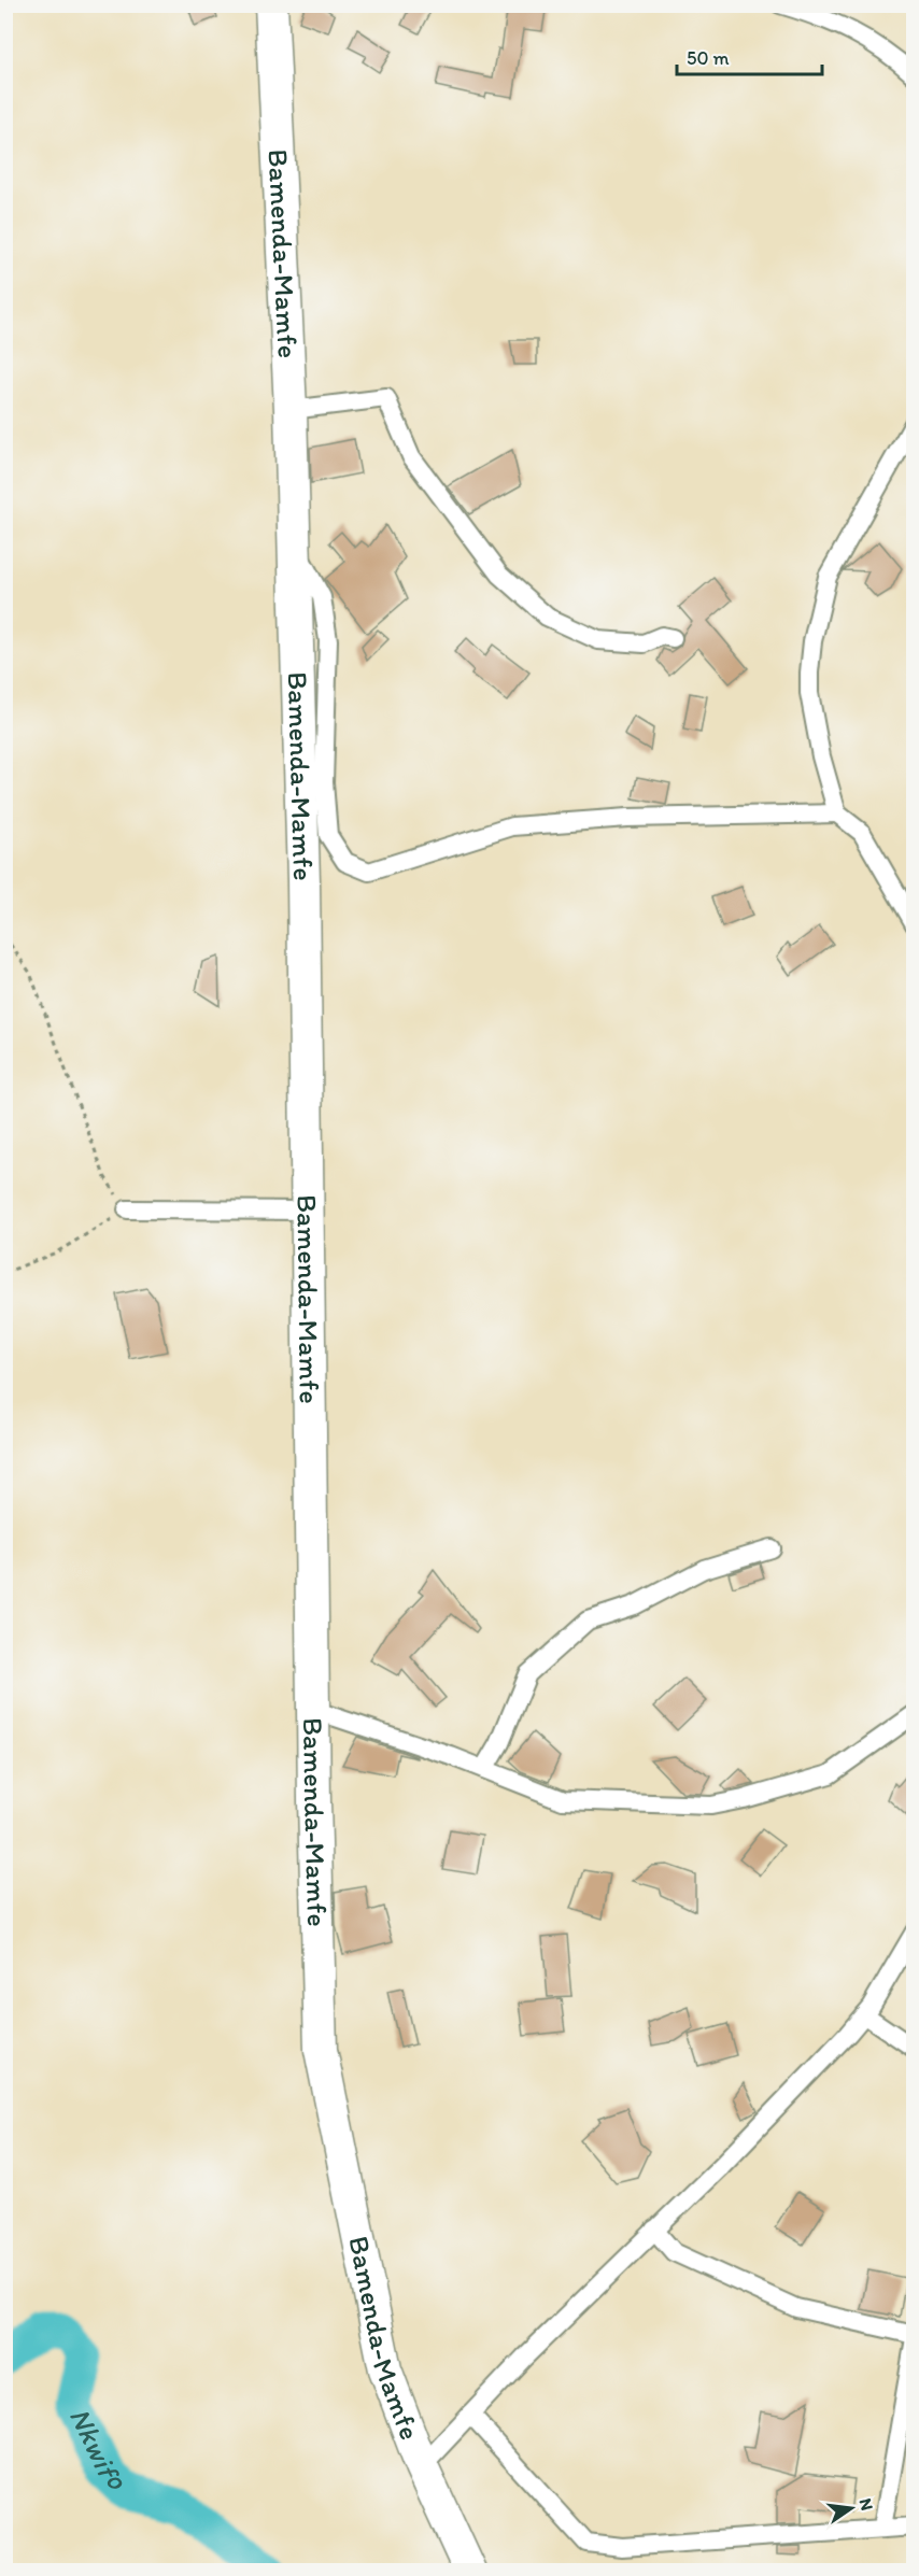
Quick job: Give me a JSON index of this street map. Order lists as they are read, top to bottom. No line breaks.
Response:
{"streets":{"highway":["Bamenda-Mamfe"]},"water":["Nkwifo"],"scale_bar":"50 m","north":"right"}
